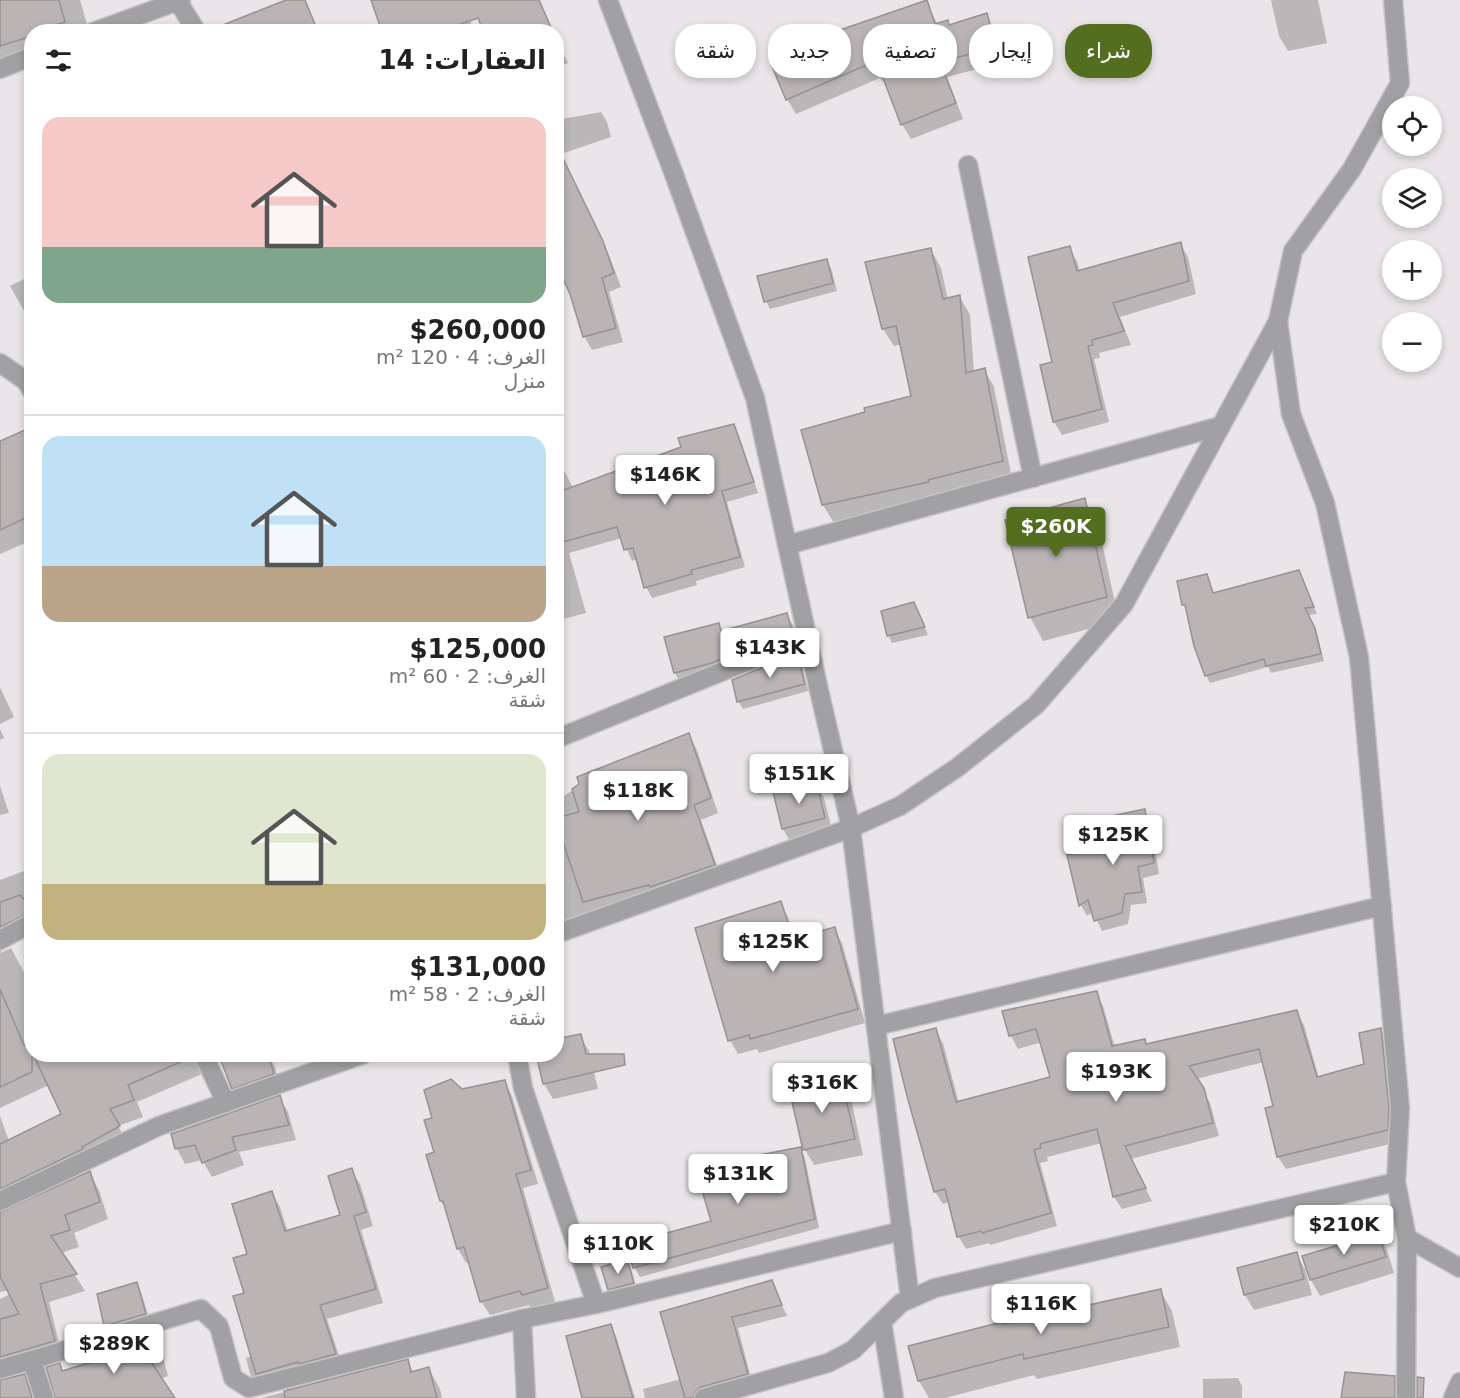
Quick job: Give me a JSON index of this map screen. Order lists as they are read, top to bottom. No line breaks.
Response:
{"page":{"chip":["شراء","إيجار","تصفية","جديد","شقة"],"heading":"العقارات: 14","map_buttons":["+","−"],"list":[{"name":"$260,000","note":"الغرف: 4 · 120 m² · منزل"},{"name":"$125,000","note":"الغرف: 2 · 60 m² · شقة"},{"name":"$131,000","note":"الغرف: 2 · 58 m² · شقة"}],"price":["$146K","$260K","$143K","$151K","$118K","$125K","$125K","$193K","$316K","$131K","$210K","$110K","$116K","$289K"]}}
